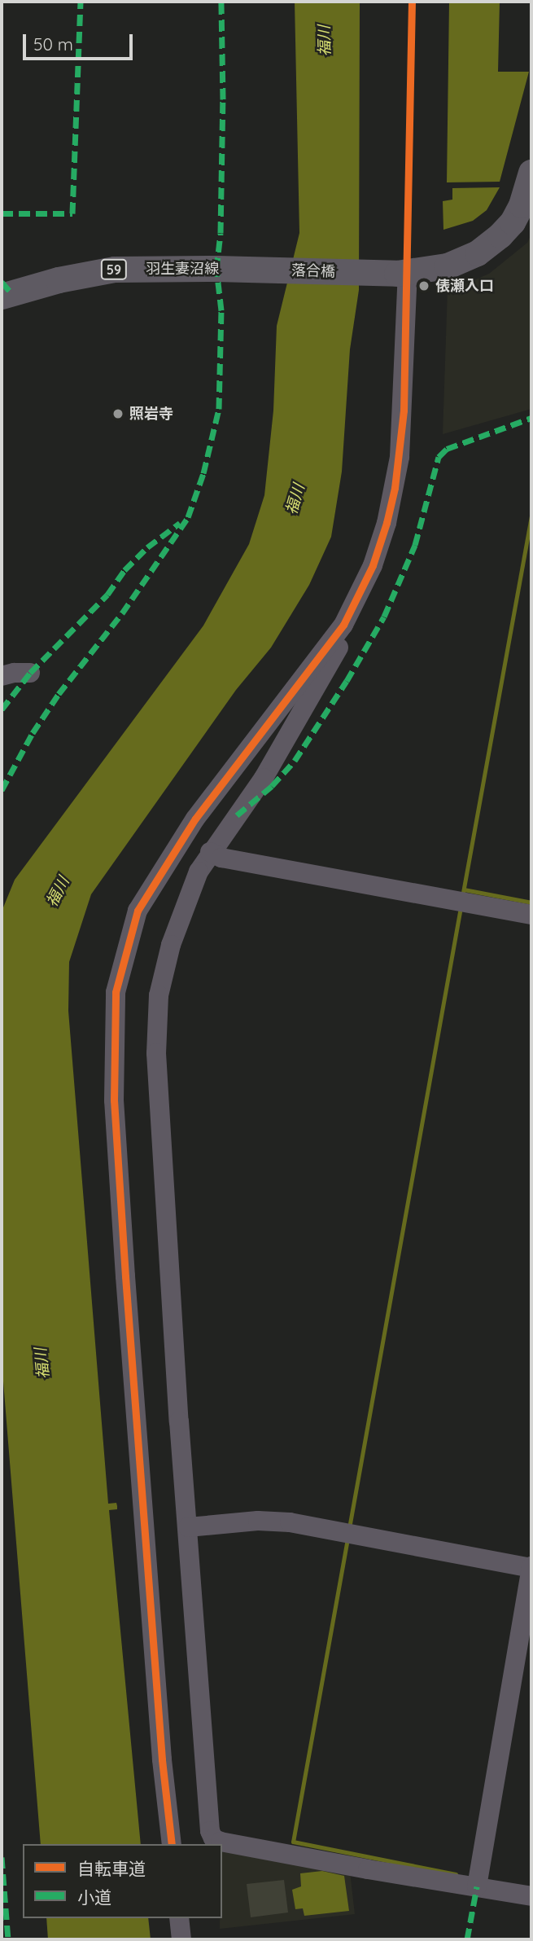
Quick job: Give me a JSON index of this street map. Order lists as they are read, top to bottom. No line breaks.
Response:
{"streets":{"main road":["羽生妻沼線","59","落合橋"]},"crossings":[["羽生妻沼線","落合橋"],["59","落合橋"]],"water":["福川"],"places":["俵瀬入口","照岩寺"],"legend":["自転車道","小道"],"scale_bar":"50 m"}
